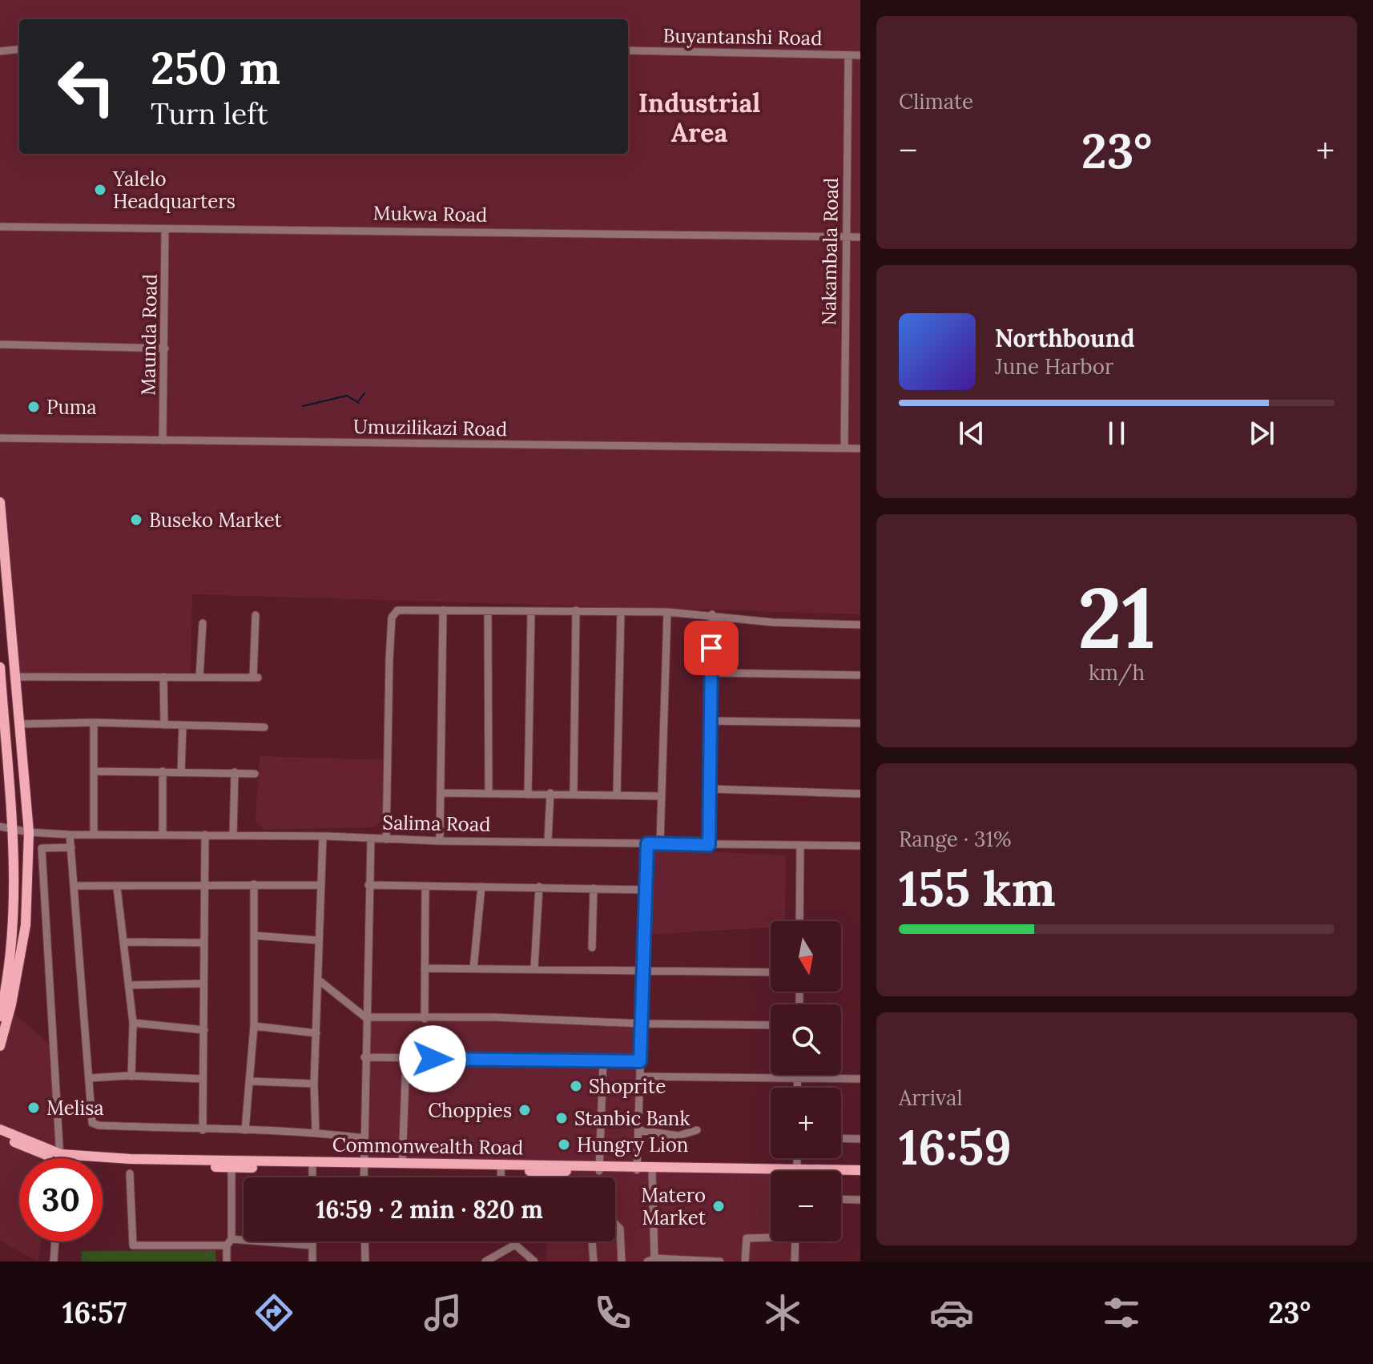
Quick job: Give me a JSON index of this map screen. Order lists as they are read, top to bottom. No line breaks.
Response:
{"streets":{"main road":["Commonwealth Road"],"street":["Buyantanshi Road","Mukwa Road","Nakambala Road","Maunda Road","Umuzilikazi Road","Salima Road"]},"crossings":[["Buyantanshi Road","Nakambala Road"],["Mukwa Road","Nakambala Road"],["Mukwa Road","Maunda Road"],["Nakambala Road","Umuzilikazi Road"],["Maunda Road","Umuzilikazi Road"]],"districts":["Industrial Area"],"places":["Yalelo Headquarters","Puma","Buseko Market","Shoprite","Melisa","Choppies","Stanbic Bank","Hungry Lion","Matero Market"],"north":"bottom","page":{"tile":["Climate",["21","km/h"],["Range · 31%","155 km"],["Arrival","16:59"]],"turn":["250 m","Turn left"],"heat":["−","23°","+"],"song":["Northbound","June Harbor"],"map_buttons":["+","−"],"limit":"30","trip":"16:59 · 2 min · 820 m","tabs":["16:57","23°"]}}
